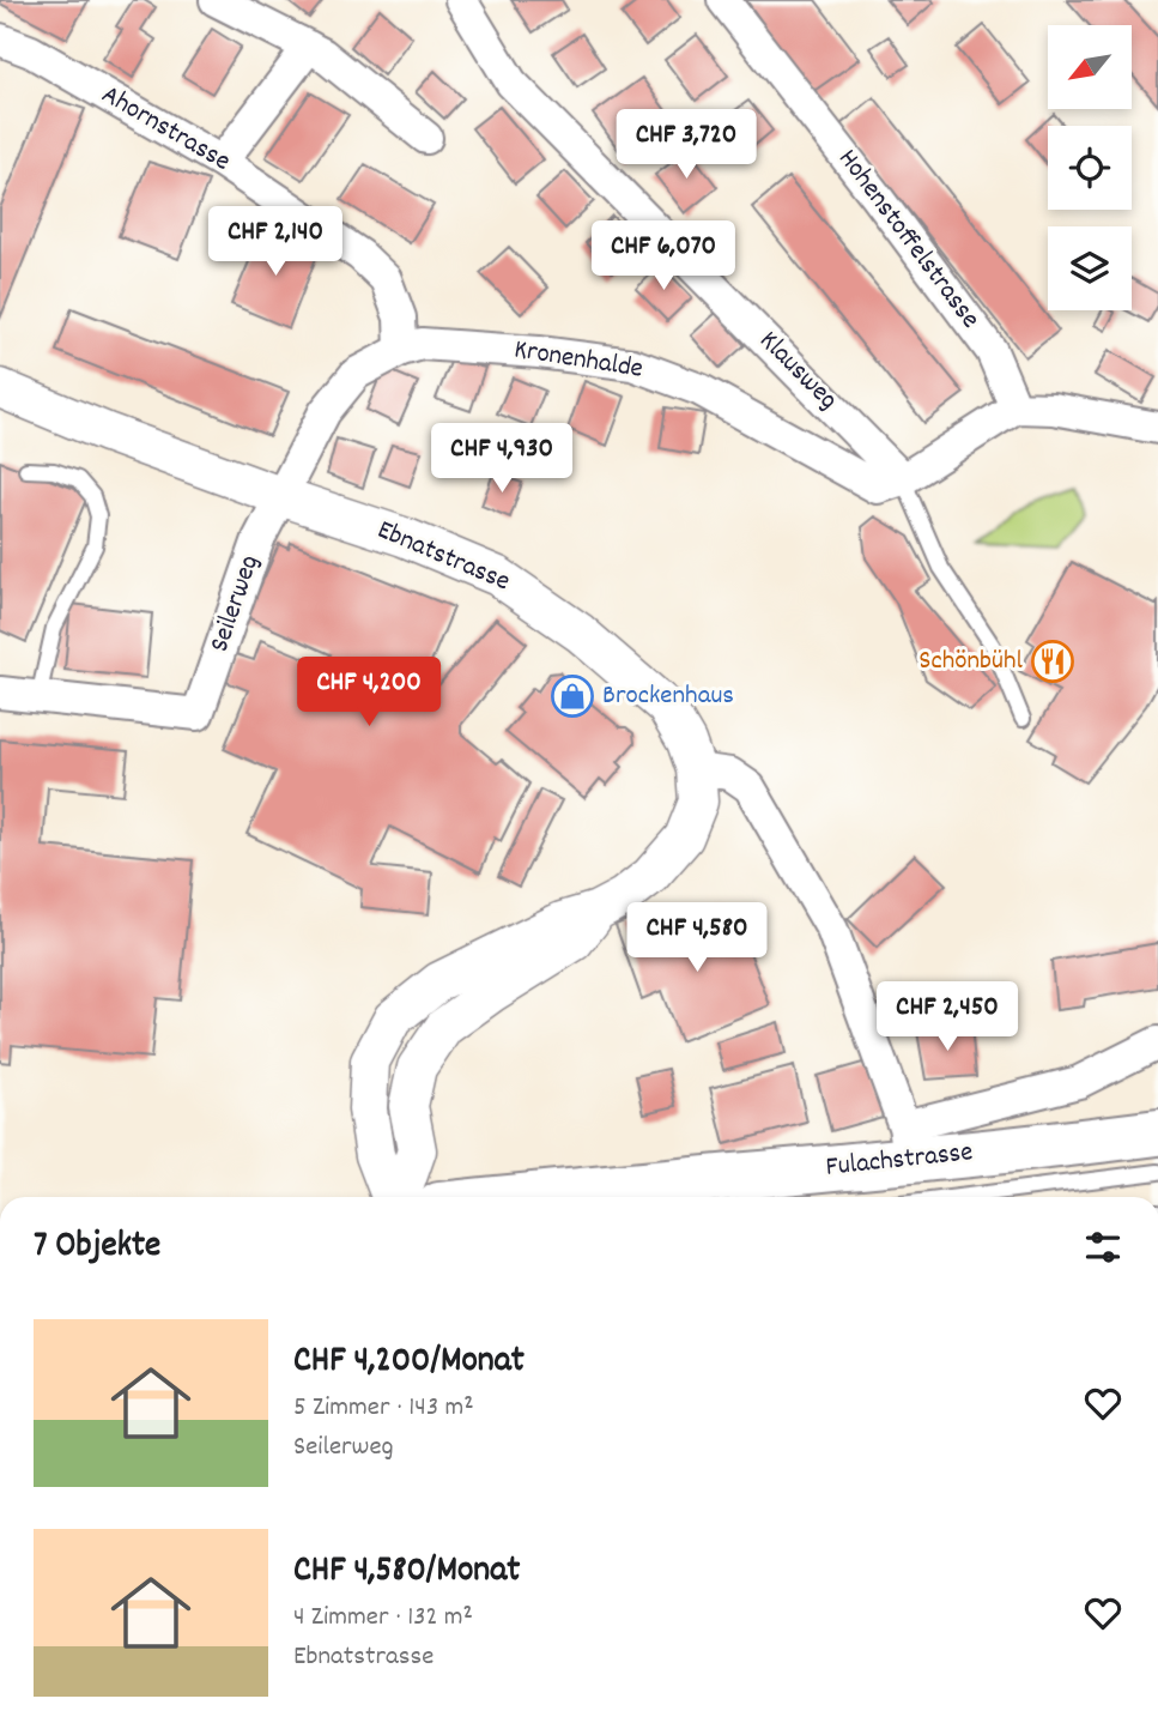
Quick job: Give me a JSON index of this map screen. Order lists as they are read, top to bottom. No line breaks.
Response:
{"streets":{"main road":["Fulachstrasse"],"street":["Ahornstrasse","Hohenstoffelstrasse","Kronenhalde","Klausweg","Ebnatstrasse","Seilerweg"]},"crossings":[["Ahornstrasse","Kronenhalde"],["Kronenhalde","Klausweg"],["Kronenhalde","Ebnatstrasse"],["Kronenhalde","Seilerweg"],["Ebnatstrasse","Seilerweg"]],"places":{"restaurant":["Schönbühl"],"shop":["Brockenhaus"]},"north":"bottom left","page":{"price":["CHF 3,720","CHF 2,140","CHF 6,070","CHF 4,930","CHF 4,200","CHF 4,580","CHF 2,450"],"heading":"7 Objekte","list":[{"name":"CHF 4,200/Monat","note":"5 Zimmer · 143 m² · Seilerweg"},{"name":"CHF 4,580/Monat","note":"4 Zimmer · 132 m² · Ebnatstrasse"}]}}
